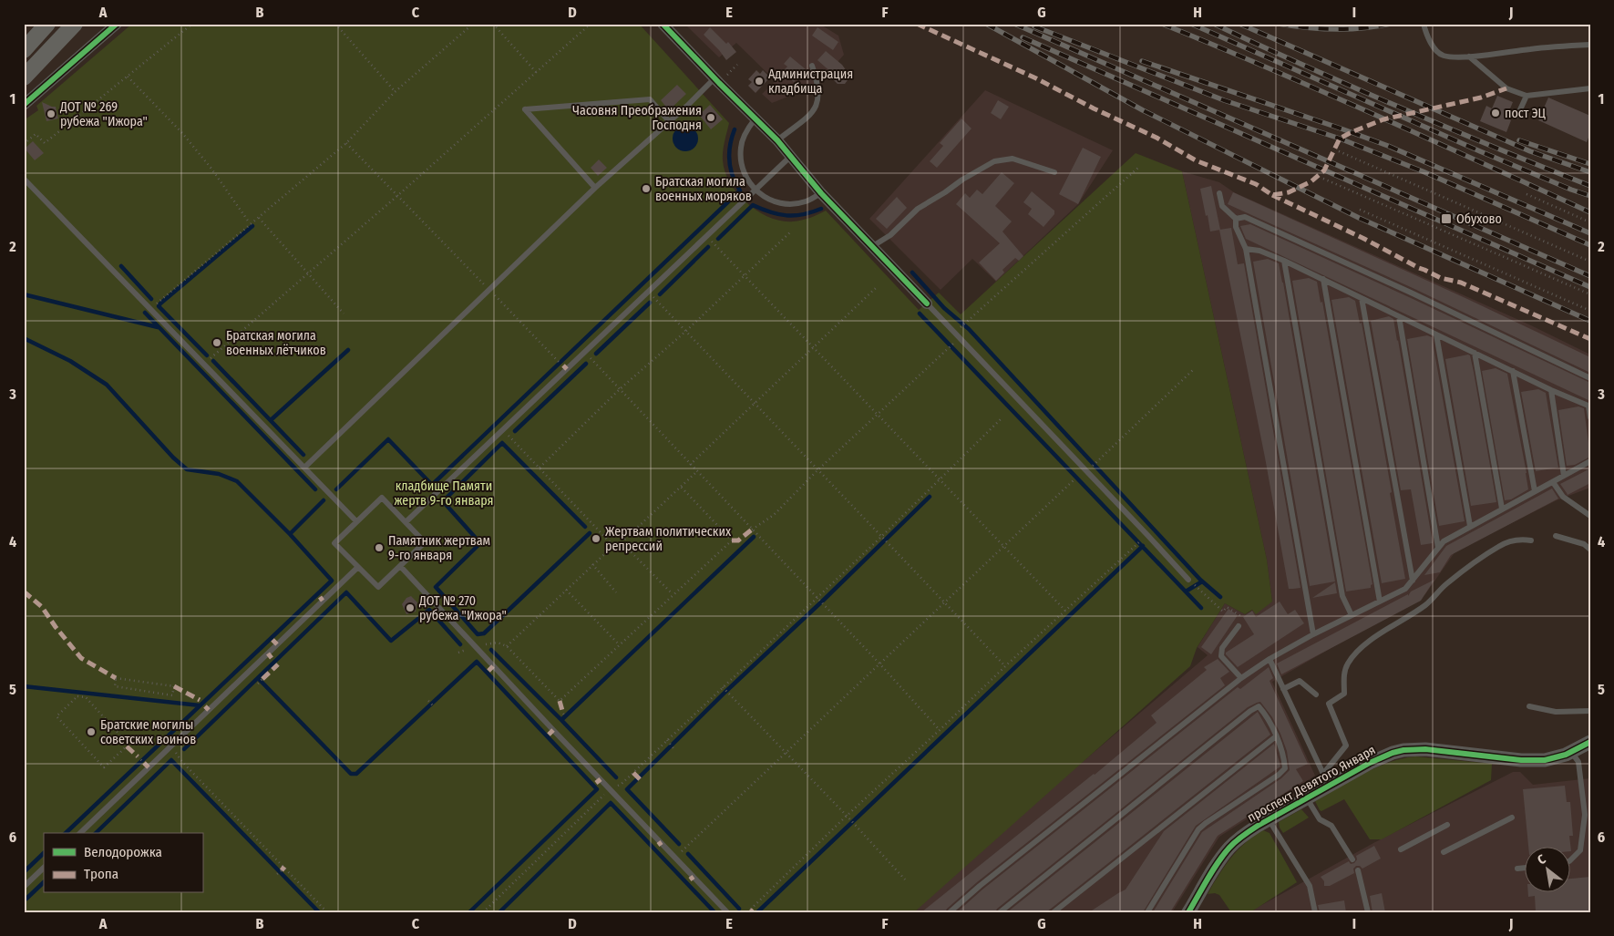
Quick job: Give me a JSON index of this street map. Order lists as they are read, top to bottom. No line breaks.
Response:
{"streets":{"street":["проспект Девятого Января"]},"parks":["кладбище Памяти жертв 9-го января"],"places":{"other":["Администрация кладбища","пост ЭЦ","ДОТ № 269 рубежа \"Ижора\"","Часовня Преображения Господня","Братская могила военных моряков","Братская могила военных лётчиков","Жертвам политических репрессий","Памятник жертвам 9-го января","ДОТ № 270 рубежа \"Ижора\"","Братские могилы советских воинов"],"transit":["Обухово"]},"legend":["Велодорожка","Тропа"],"north":"top left","grid":{"columns":["A","B","C","D","E","F","G","H","I","J"],"rows":["1","2","3","4","5","6"]}}
